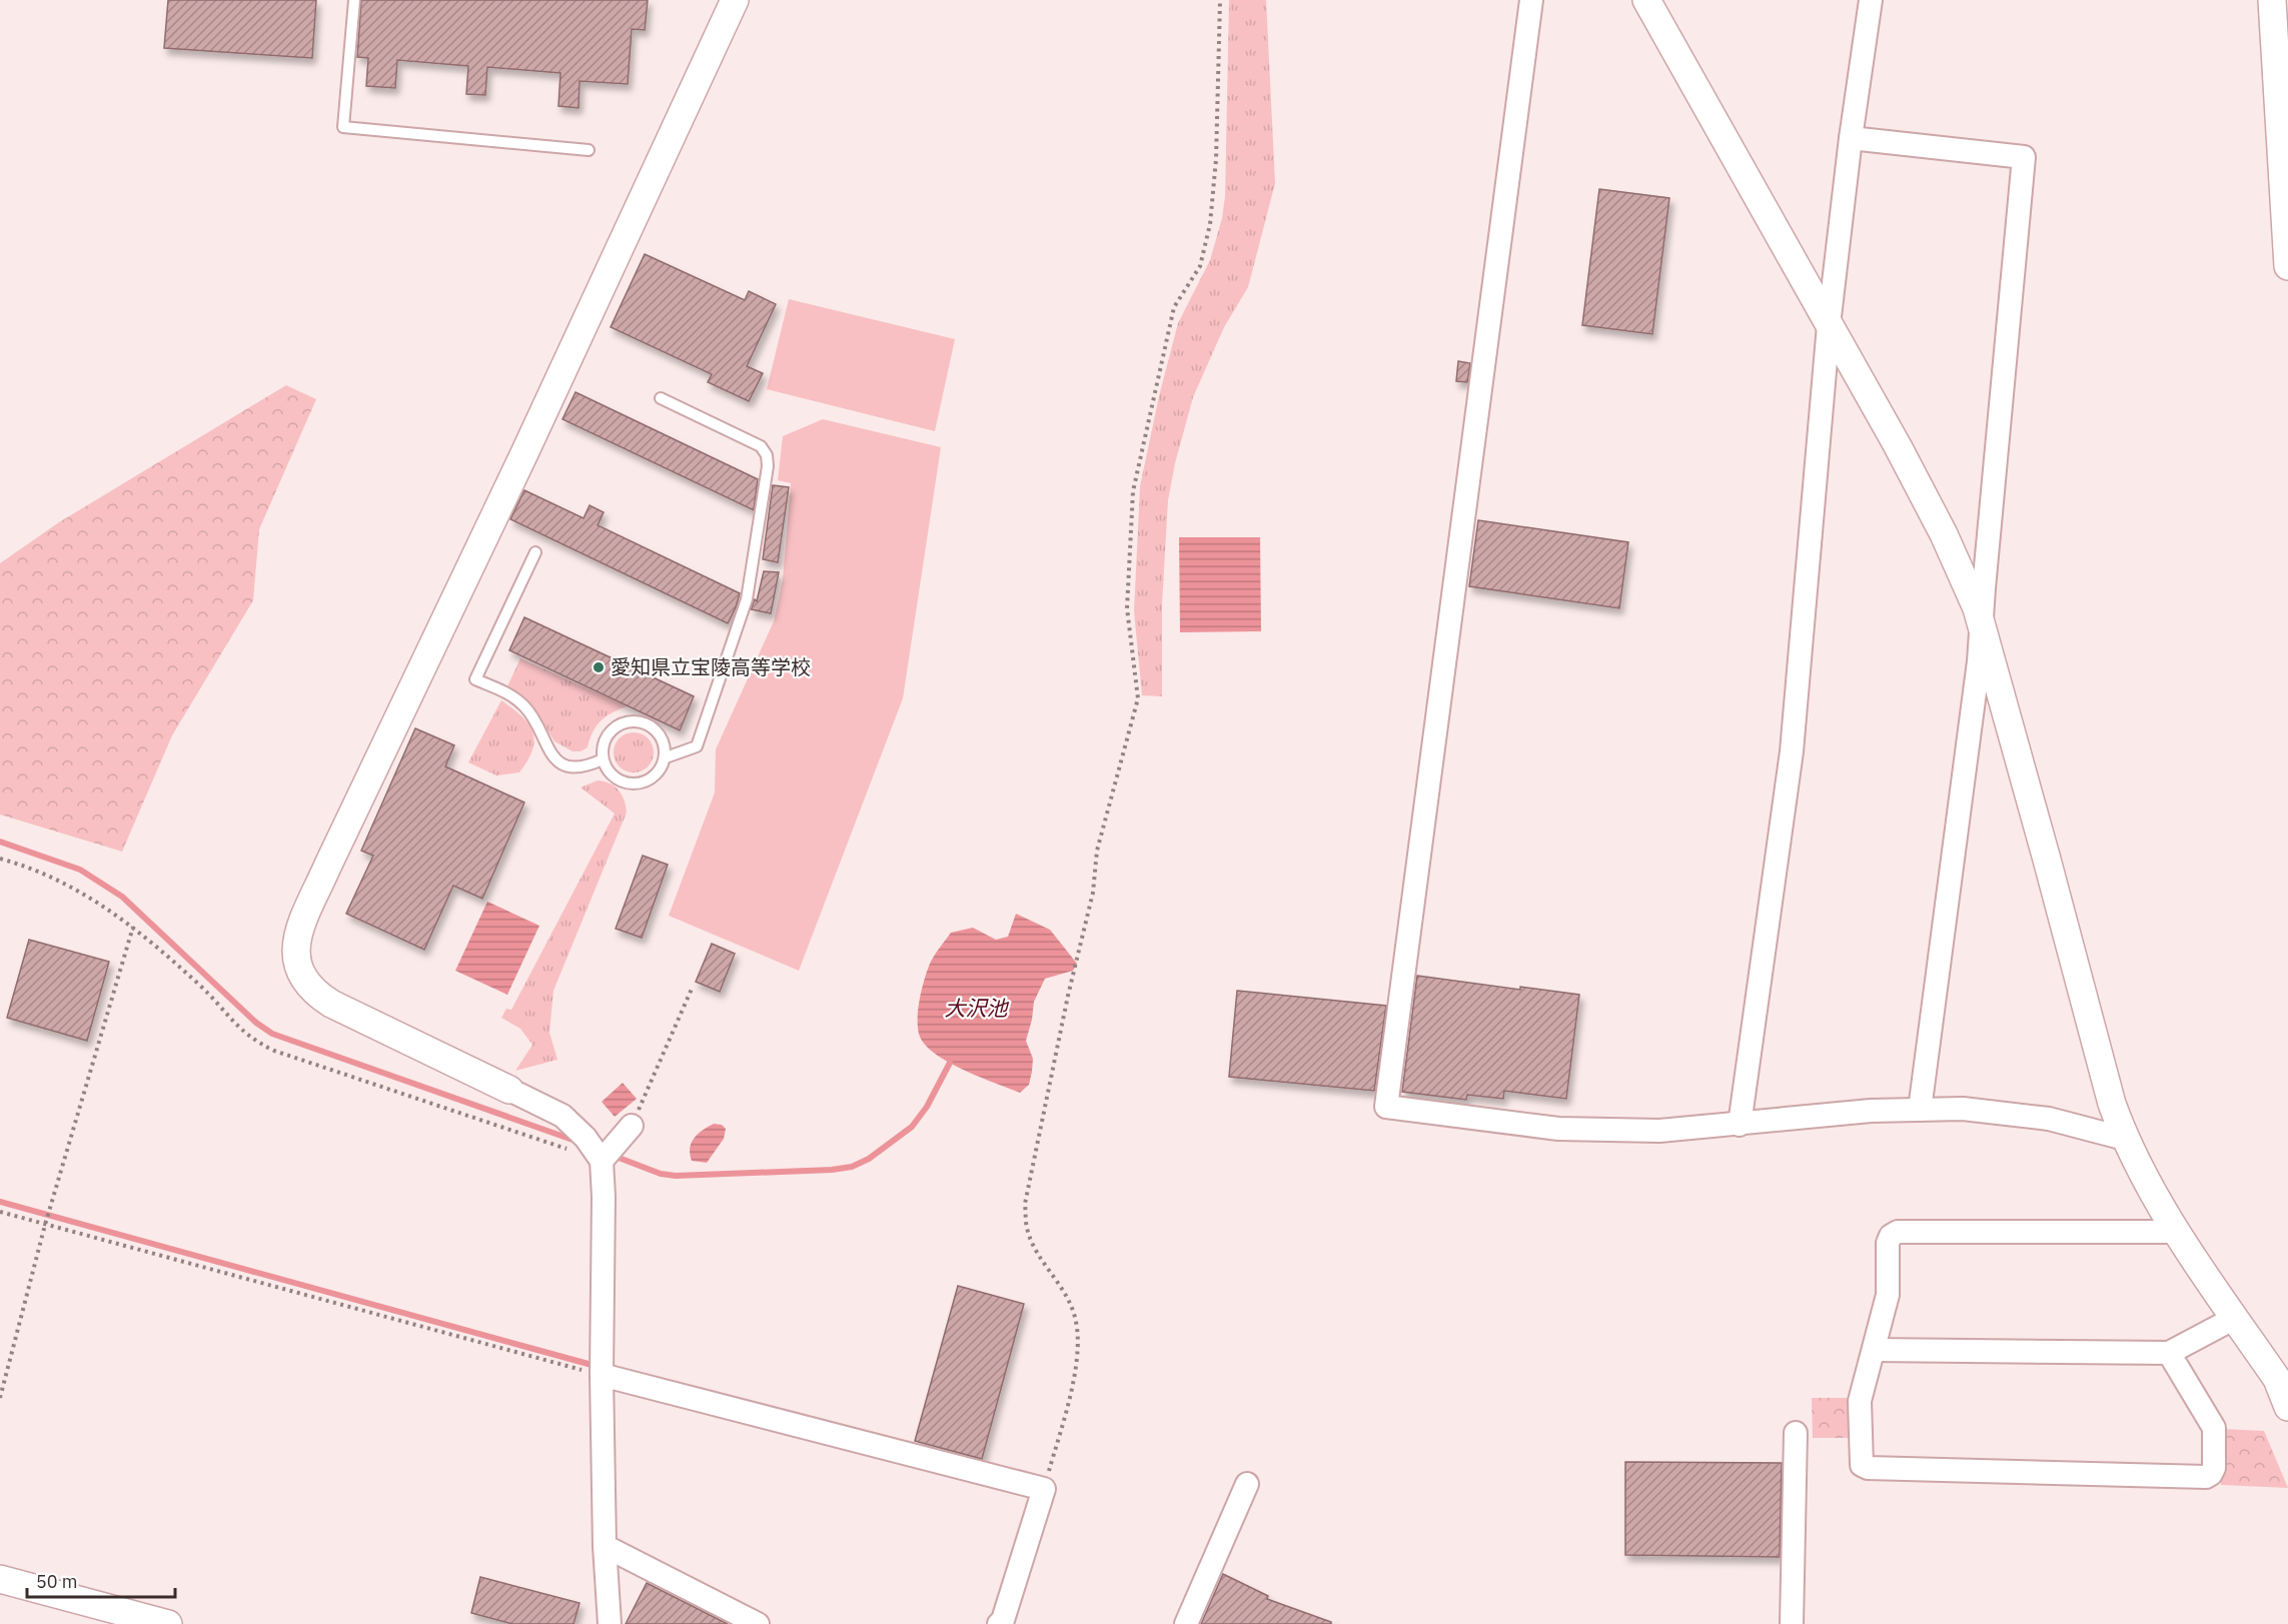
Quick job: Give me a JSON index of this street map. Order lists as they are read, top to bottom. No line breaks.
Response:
{"water":["大沢池"],"places":["愛知県立宝陵高等学校"],"scale_bar":"50 m"}
